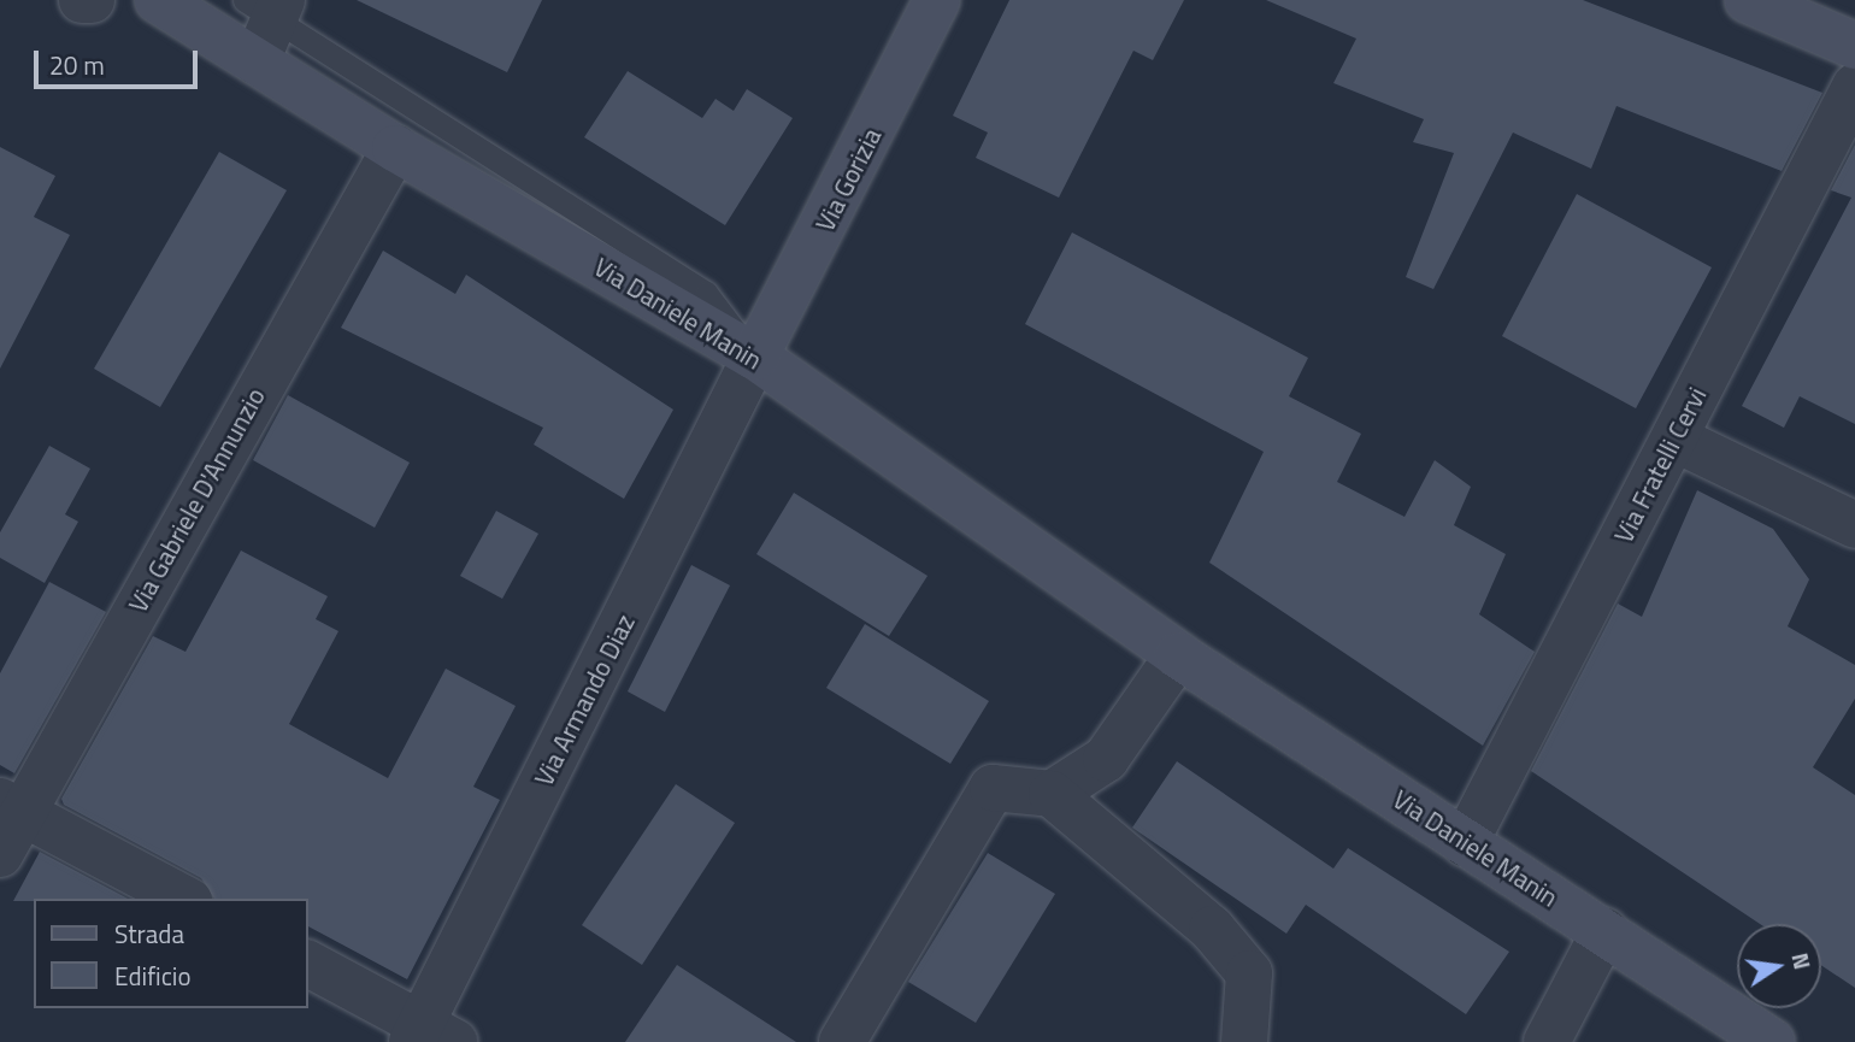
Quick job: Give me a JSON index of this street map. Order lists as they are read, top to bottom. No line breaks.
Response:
{"streets":{"main road":["Via Gorizia","Via Daniele Manin"],"street":["Via Fratelli Cervi","Via Gabriele D'Annunzio","Via Armando Diaz"]},"crossings":[["Via Gorizia","Via Daniele Manin"],["Via Gorizia","Via Armando Diaz"],["Via Daniele Manin","Via Fratelli Cervi"],["Via Daniele Manin","Via Gabriele D'Annunzio"],["Via Daniele Manin","Via Armando Diaz"]],"legend":["Strada","Edificio"],"scale_bar":"20 m","north":"right"}
